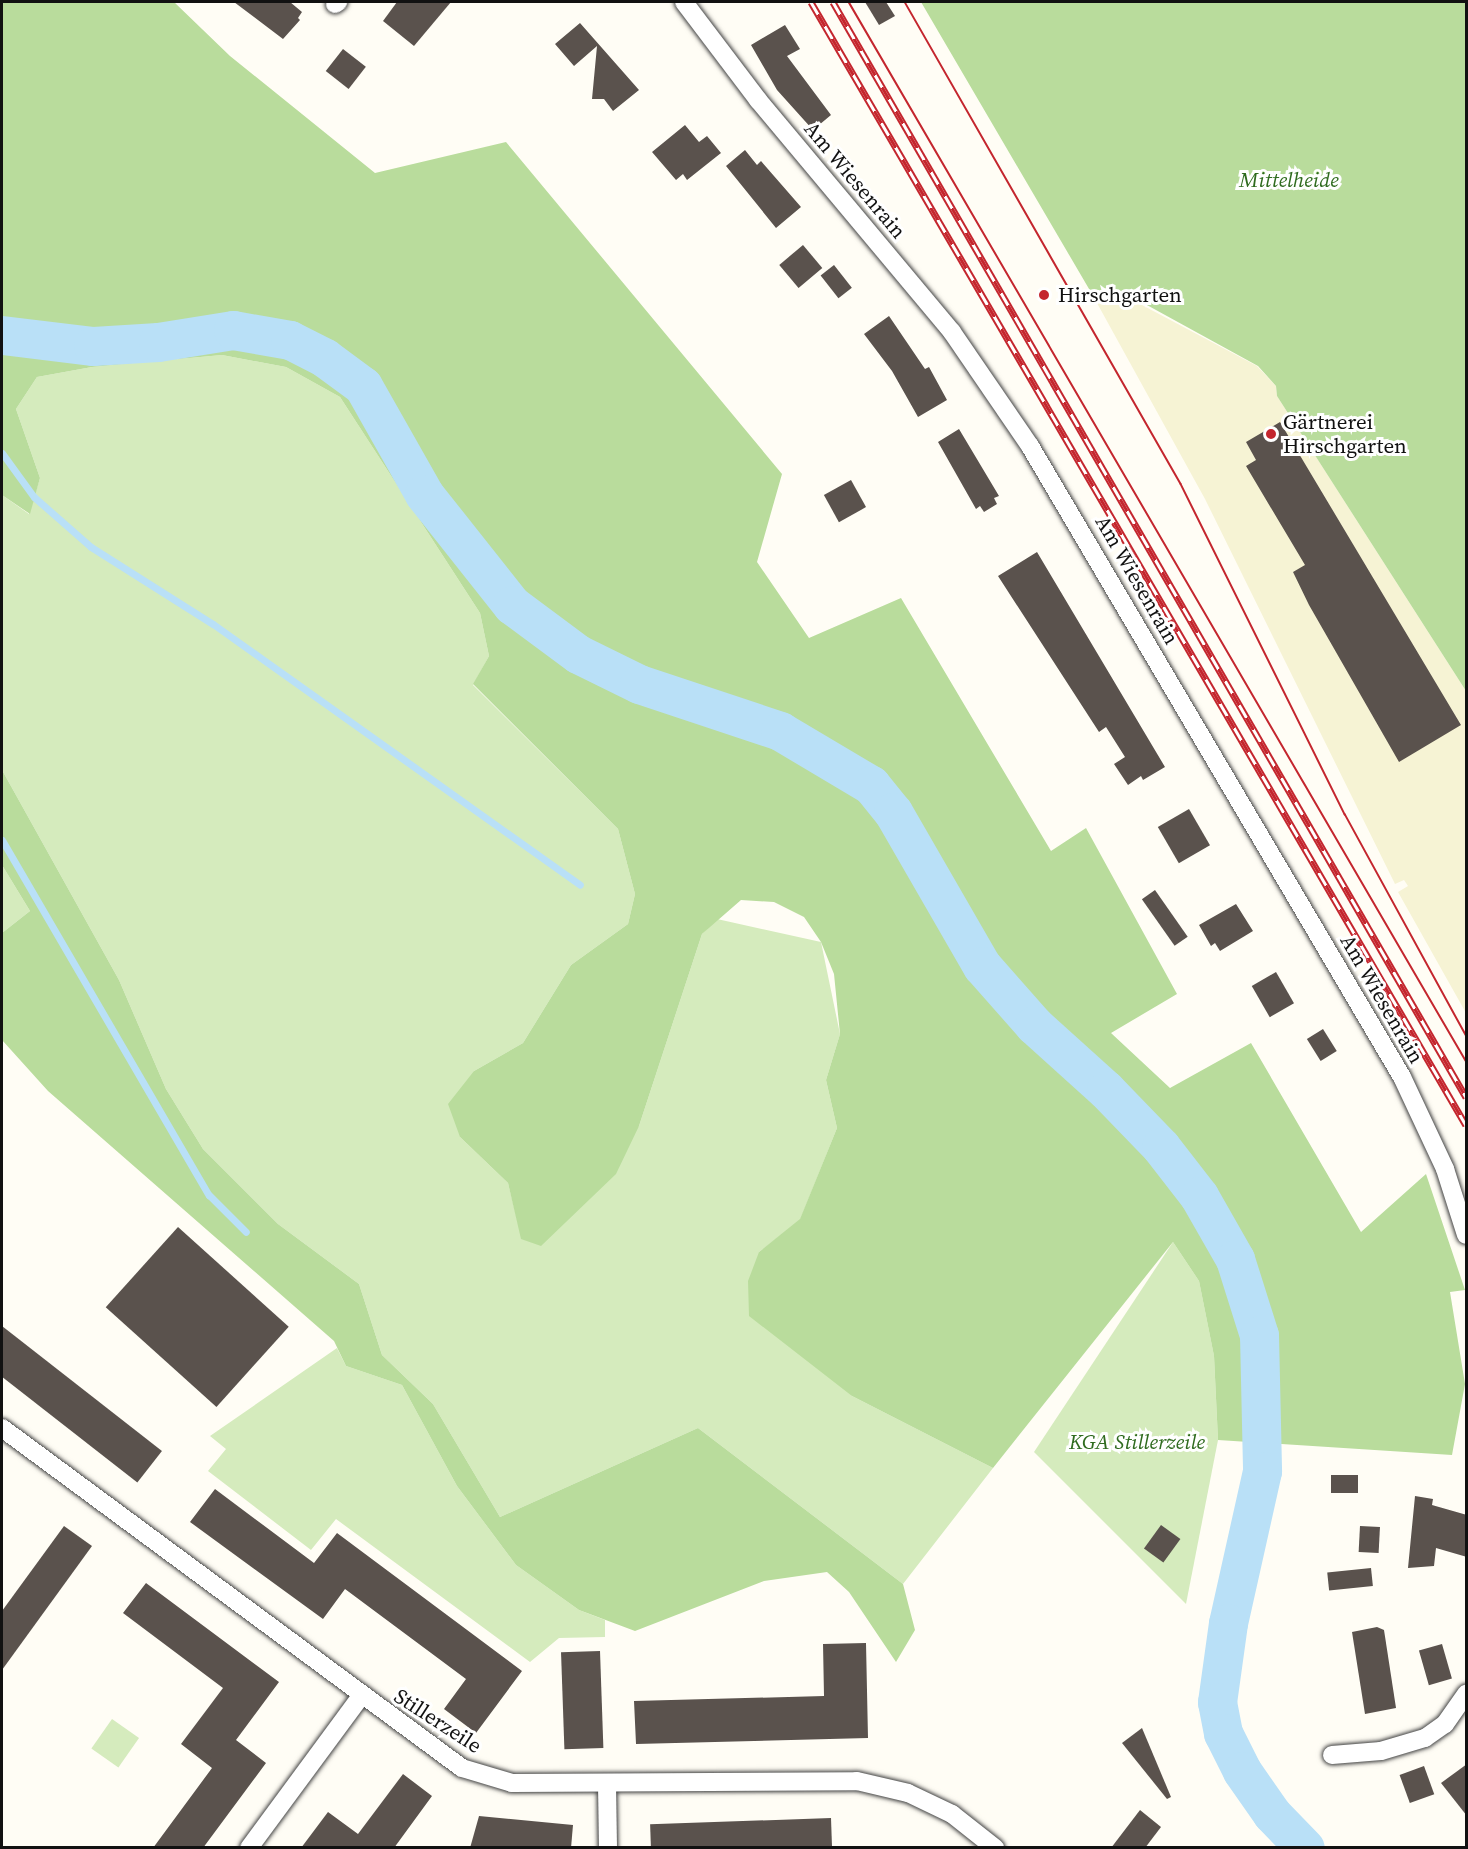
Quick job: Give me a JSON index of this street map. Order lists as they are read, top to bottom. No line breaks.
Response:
{"streets":{"street":["Am Wiesenrain","Stillerzeile"]},"parks":["Mittelheide","KGA Stillerzeile"],"places":["Hirschgarten","Gärtnerei Hirschgarten"]}
